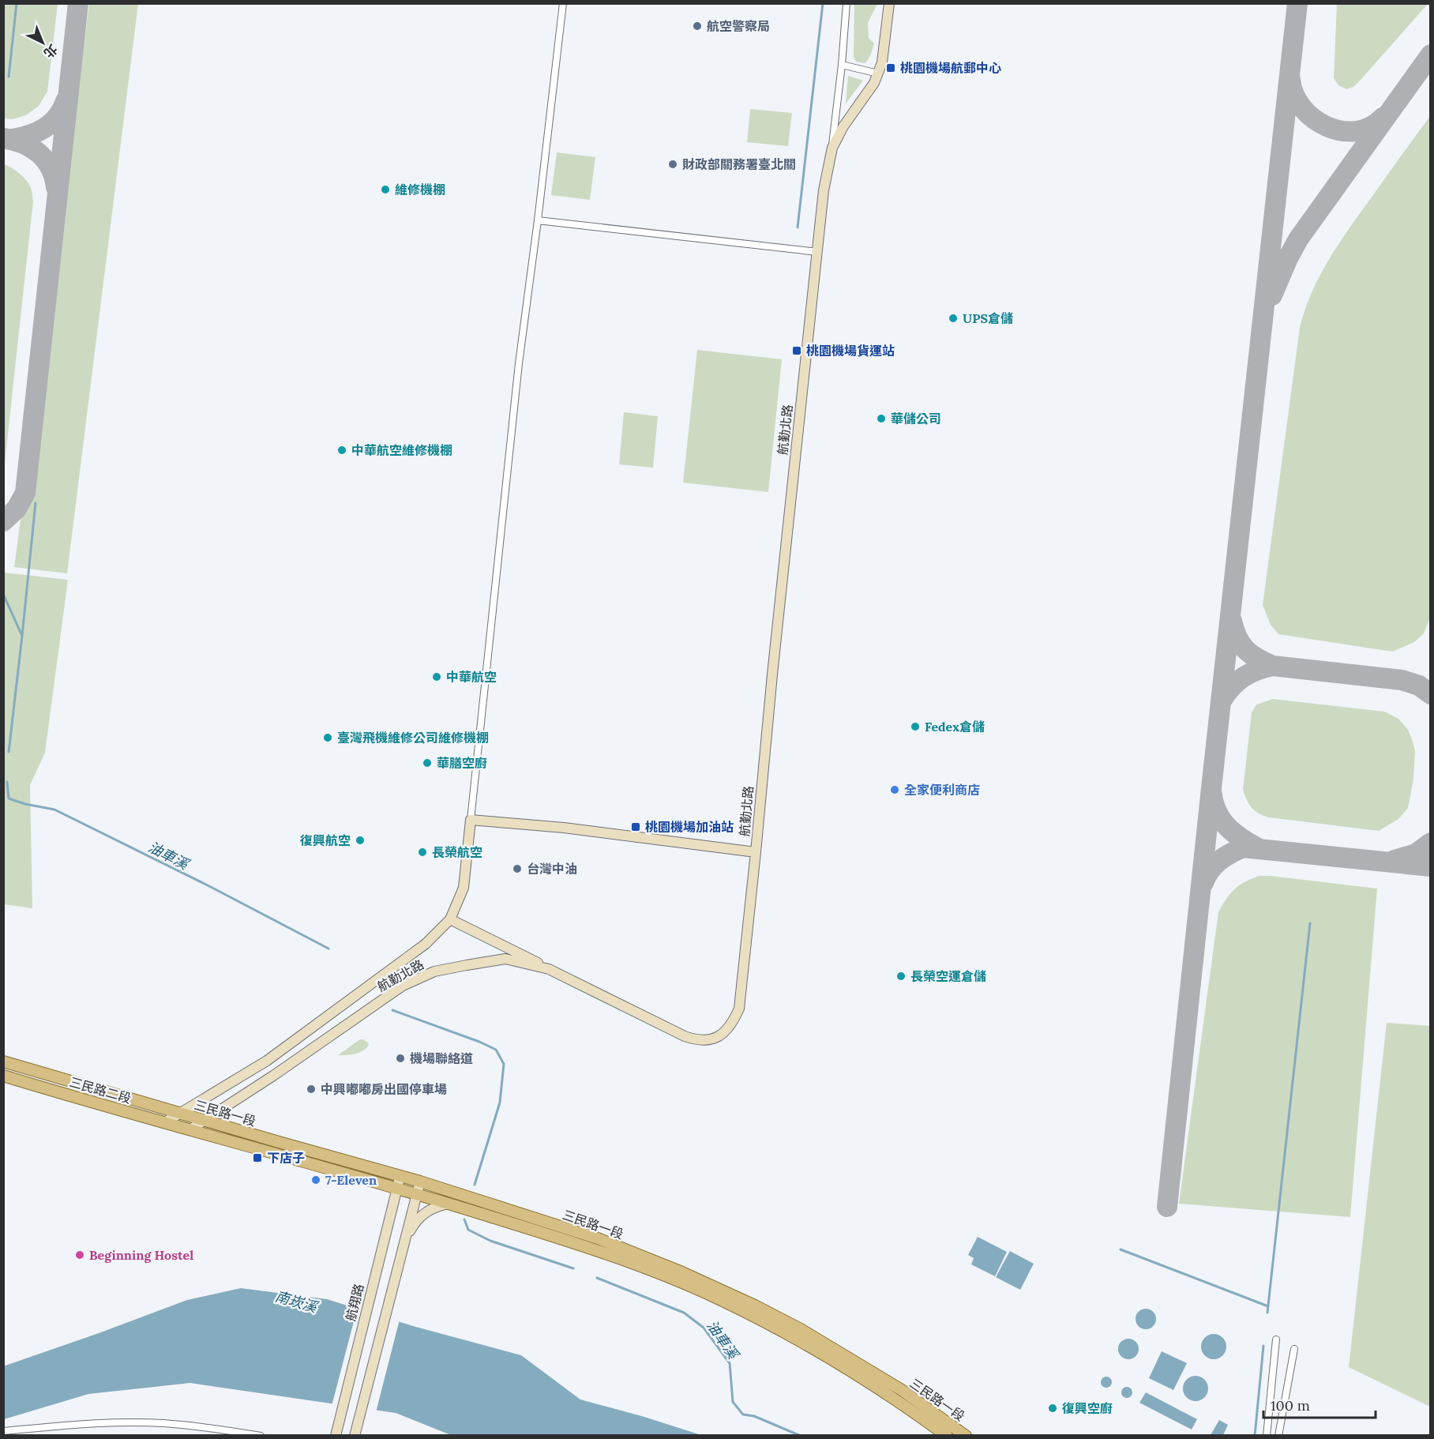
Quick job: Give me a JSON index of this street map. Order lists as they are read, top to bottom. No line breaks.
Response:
{"streets":{"main road":["三民路二段","三民路一段"],"street":["航勤北路","航翔路"]},"crossings":[["航勤北路","三民路二段"],["航勤北路","三民路一段"],["三民路二段","三民路一段"],["三民路一段","航翔路"]],"water":["油車溪","南崁溪"],"places":{"other":["航空警察局","財政部關務署臺北關","維修機棚","UPS倉儲","華儲公司","中華航空維修機棚","中華航空","Fedex倉儲","臺灣飛機維修公司維修機棚","華膳空廚","全家便利商店","復興航空","長榮航空","台灣中油","長榮空運倉儲","機場聯絡道","中興嘟嘟房出國停車場","7-Eleven","Beginning Hostel","復興空廚"],"transit":["桃園機場航郵中心","桃園機場貨運站","桃園機場加油站","下店子"]},"scale_bar":"100 m","north":"bottom right"}
